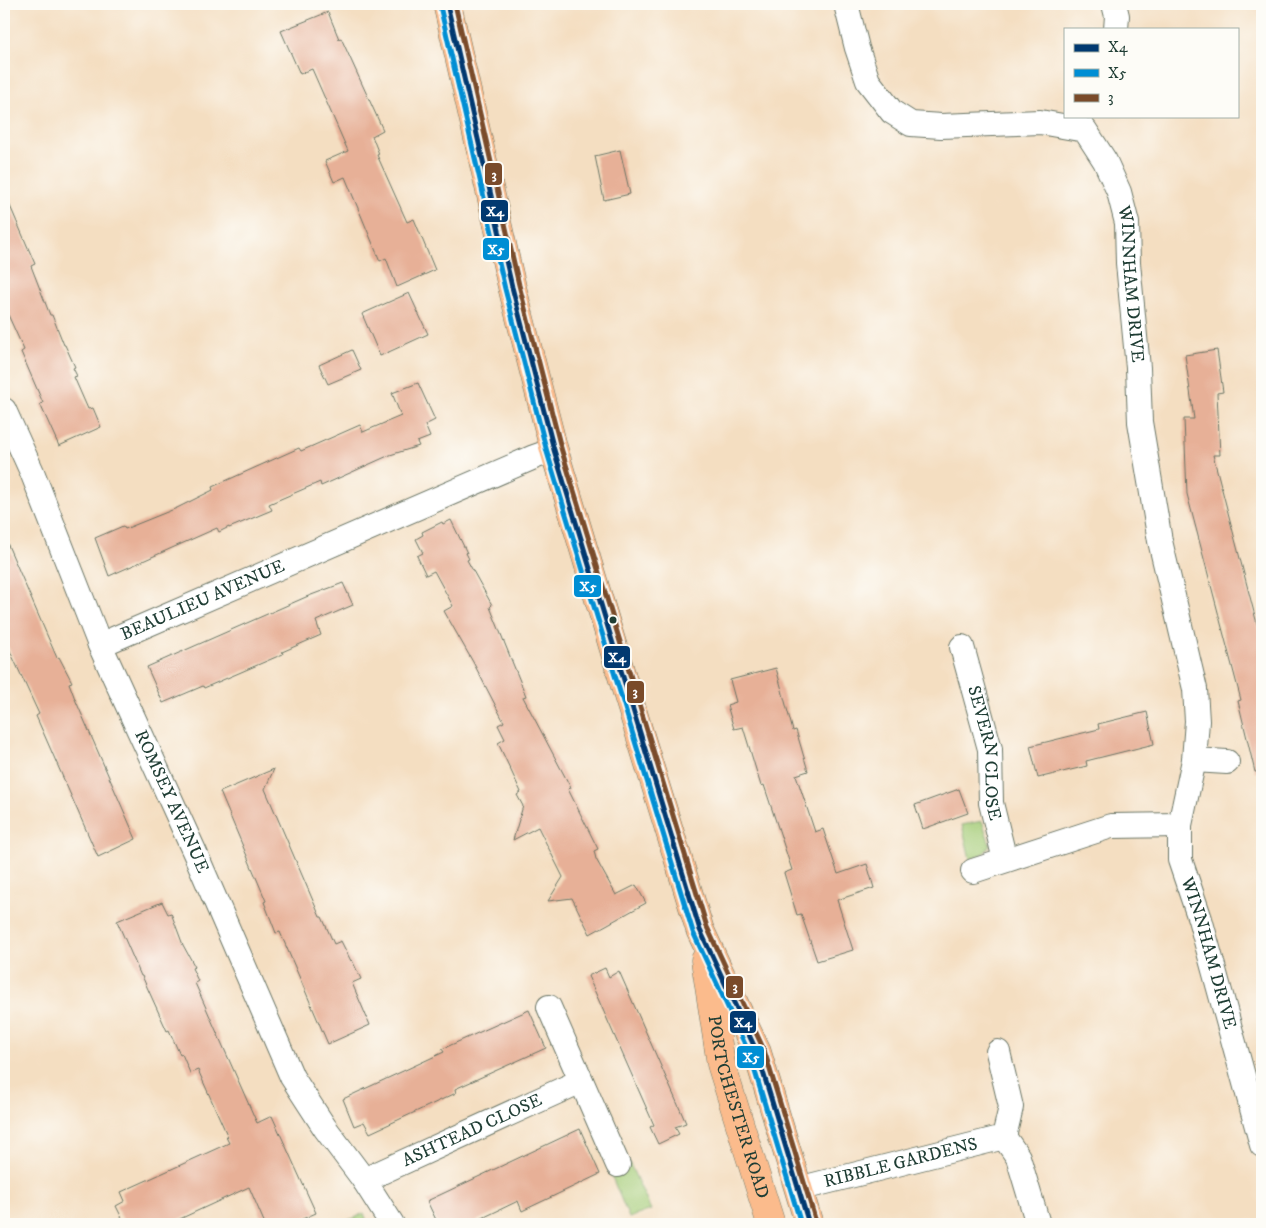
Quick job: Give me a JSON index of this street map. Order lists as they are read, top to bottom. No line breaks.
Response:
{"streets":{"main road":["PORTCHESTER ROAD"],"street":["WINNHAM DRIVE","BEAULIEU AVENUE","SEVERN CLOSE","ROMSEY AVENUE","ASHTEAD CLOSE","RIBBLE GARDENS"]},"crossings":[["BEAULIEU AVENUE","ROMSEY AVENUE"],["BEAULIEU AVENUE","PORTCHESTER ROAD"],["ROMSEY AVENUE","ASHTEAD CLOSE"],["PORTCHESTER ROAD","RIBBLE GARDENS"]],"lines":["transit line X4","transit line 3","transit line X5"],"legend":["X4","X5","3"]}
